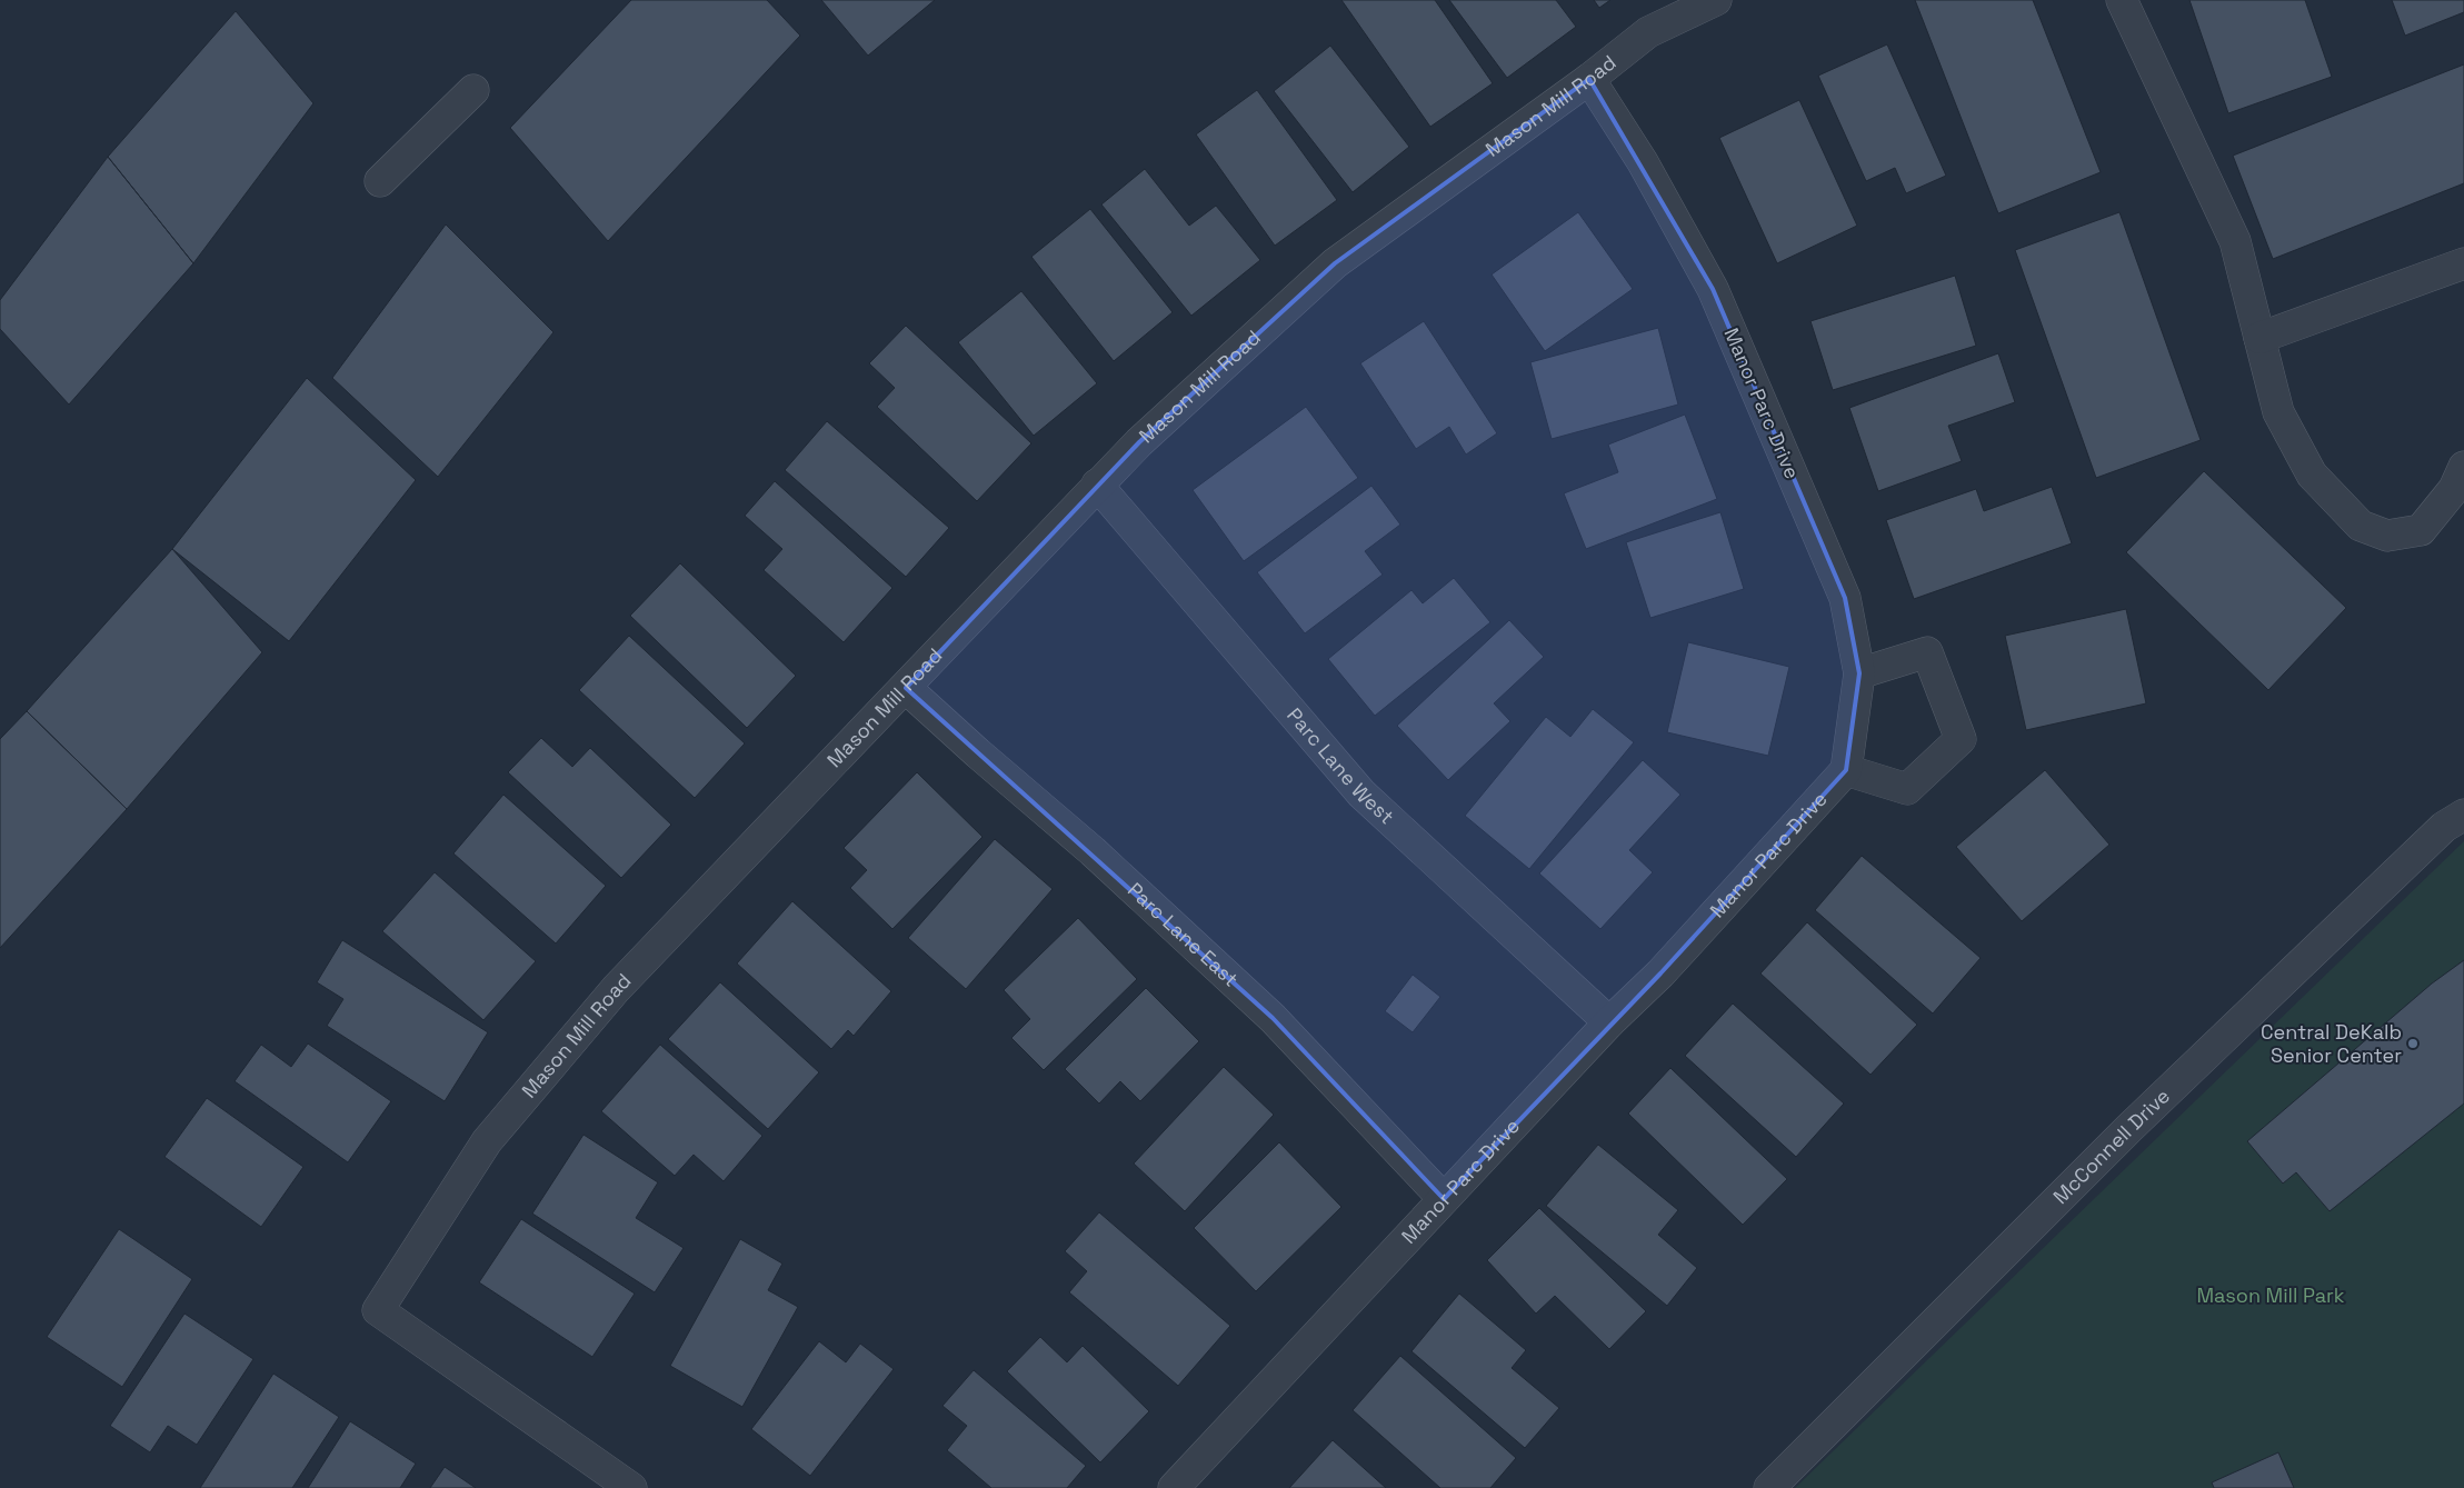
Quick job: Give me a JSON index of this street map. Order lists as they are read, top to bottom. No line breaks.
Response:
{"streets":{"street":["Mason Mill Road","Manor Parc Drive","Parc Lane West","Parc Lane East","McConnell Drive"]},"crossings":[["Mason Mill Road","Manor Parc Drive"],["Mason Mill Road","Parc Lane West"],["Mason Mill Road","Parc Lane East"],["Manor Parc Drive","Parc Lane West"],["Manor Parc Drive","Parc Lane East"]],"parks":["Mason Mill Park"],"places":["Central DeKalb Senior Center"]}
